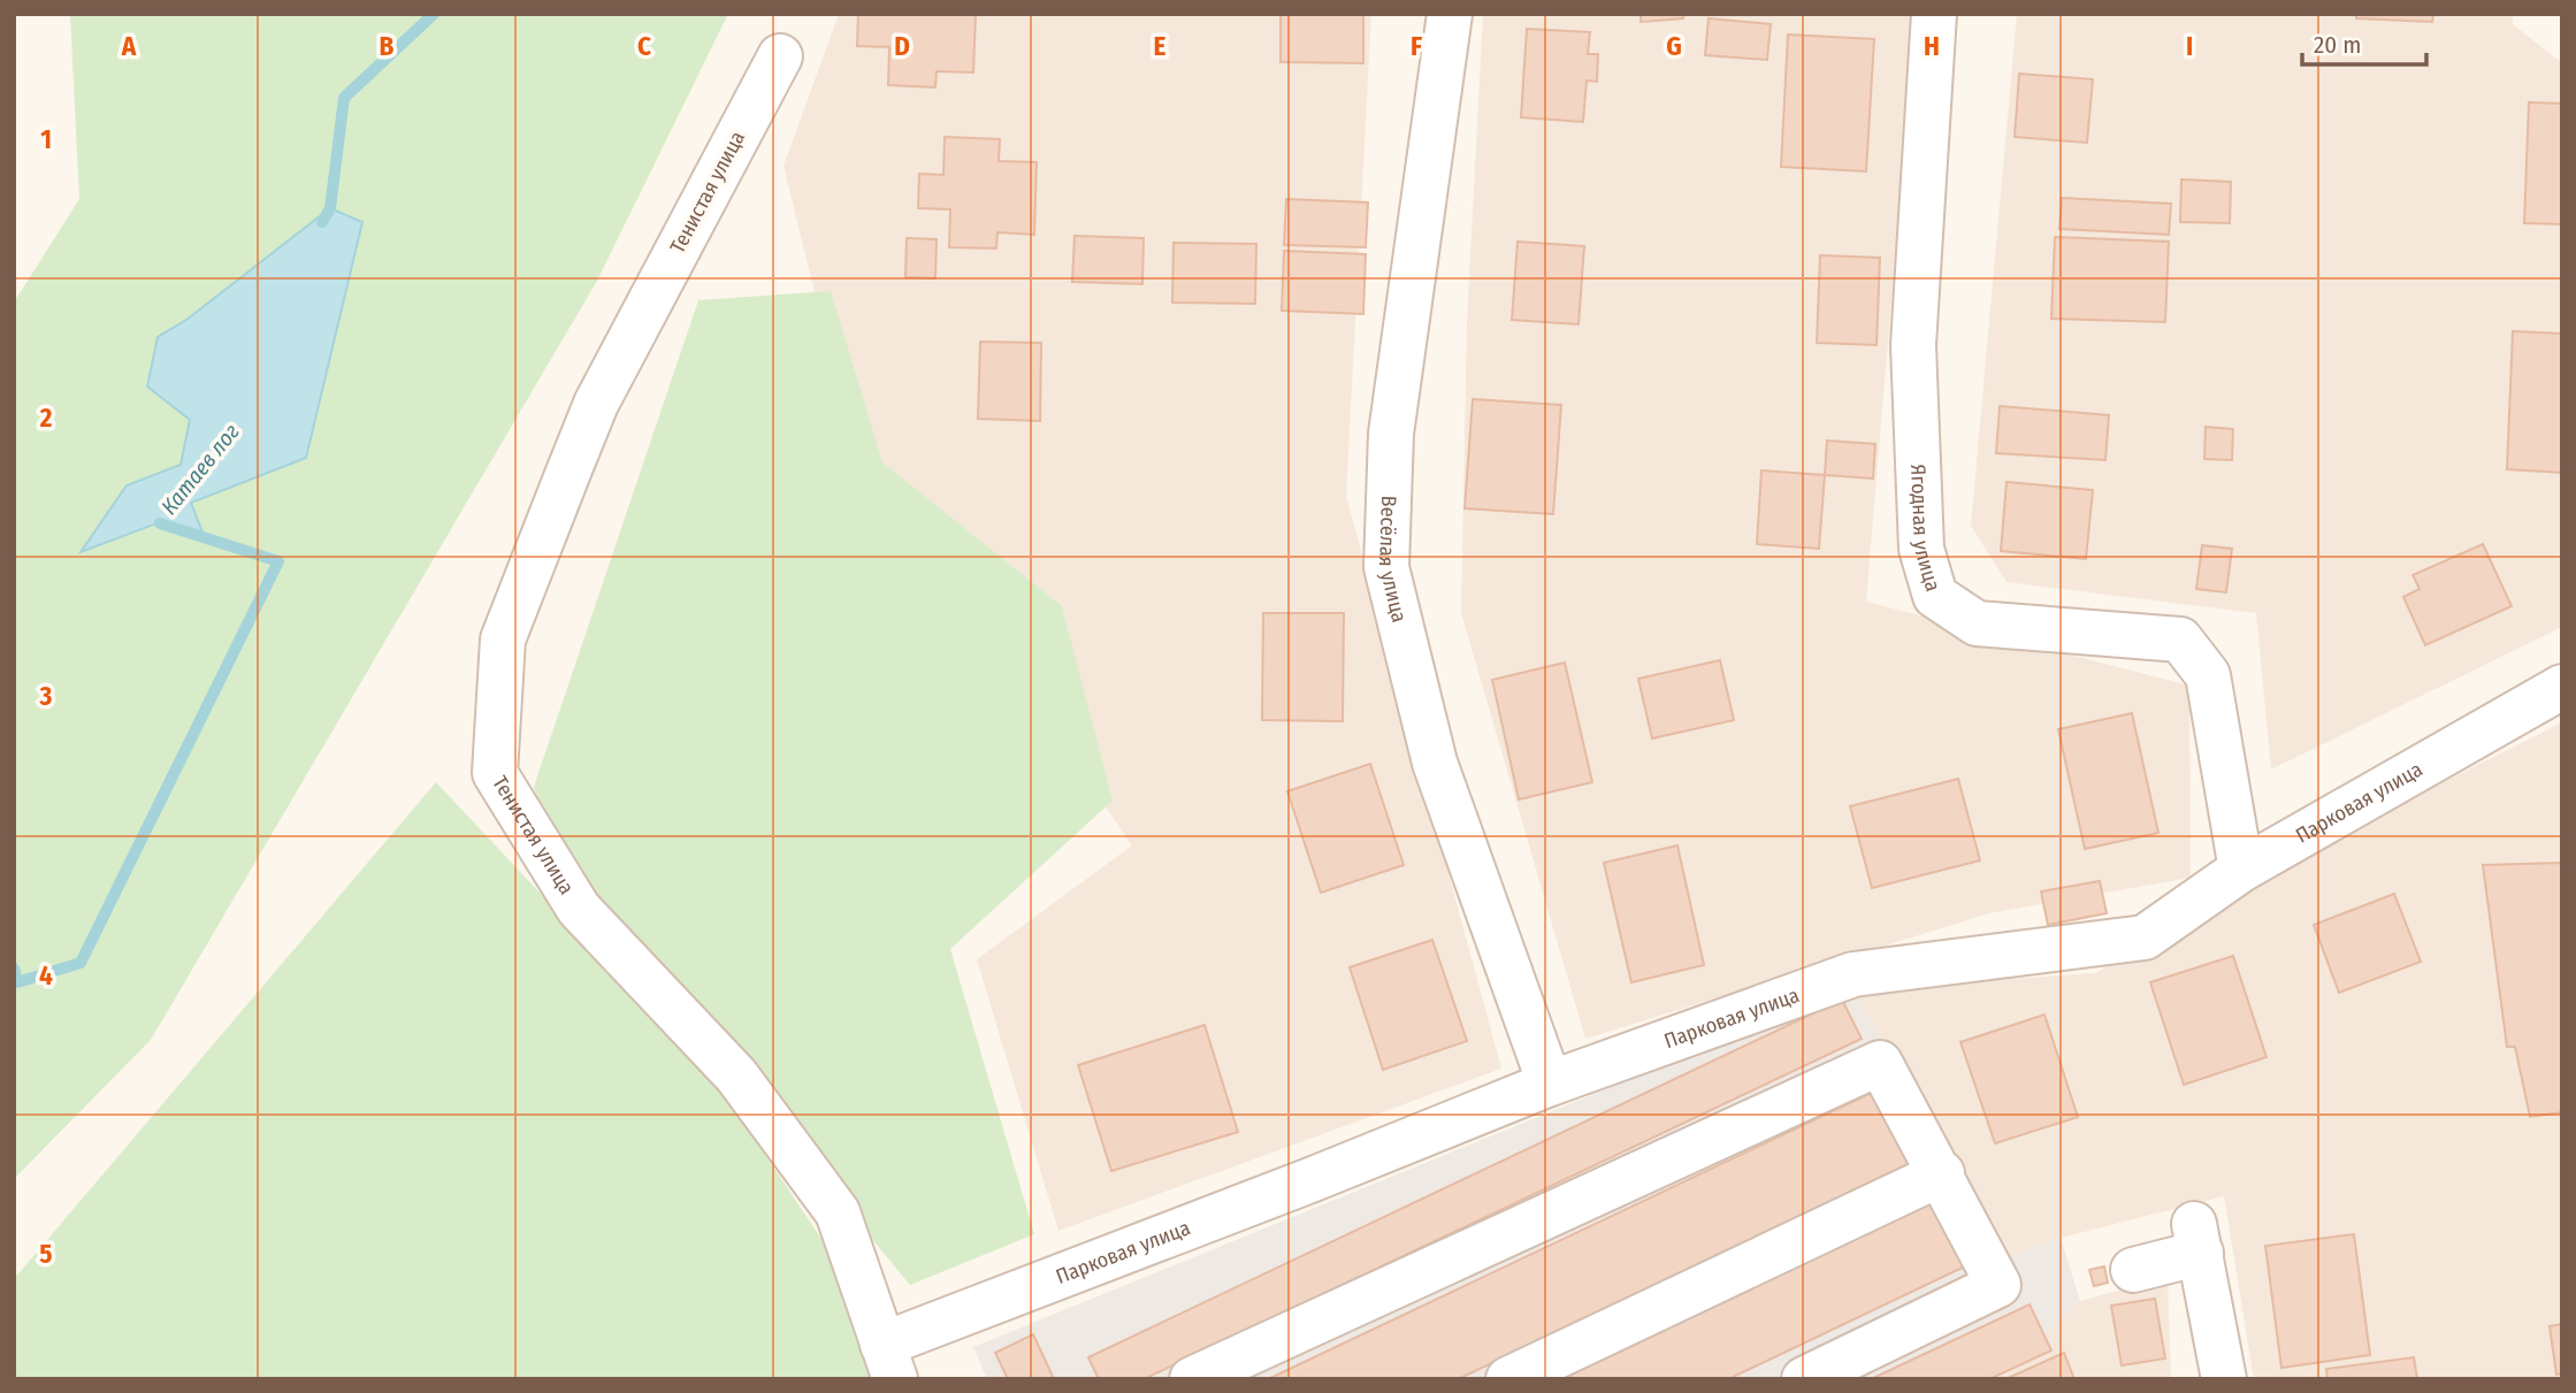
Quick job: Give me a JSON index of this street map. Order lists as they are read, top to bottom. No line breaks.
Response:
{"streets":{"street":["Тенистая улица","Ягодная улица","Весёлая улица","Парковая улица"]},"crossings":[["Тенистая улица","Парковая улица"],["Ягодная улица","Парковая улица"],["Весёлая улица","Парковая улица"]],"water":["Катаев лог"],"scale_bar":"20 m","grid":{"columns":["A","B","C","D","E","F","G","H","I"],"rows":["1","2","3","4","5"]}}
